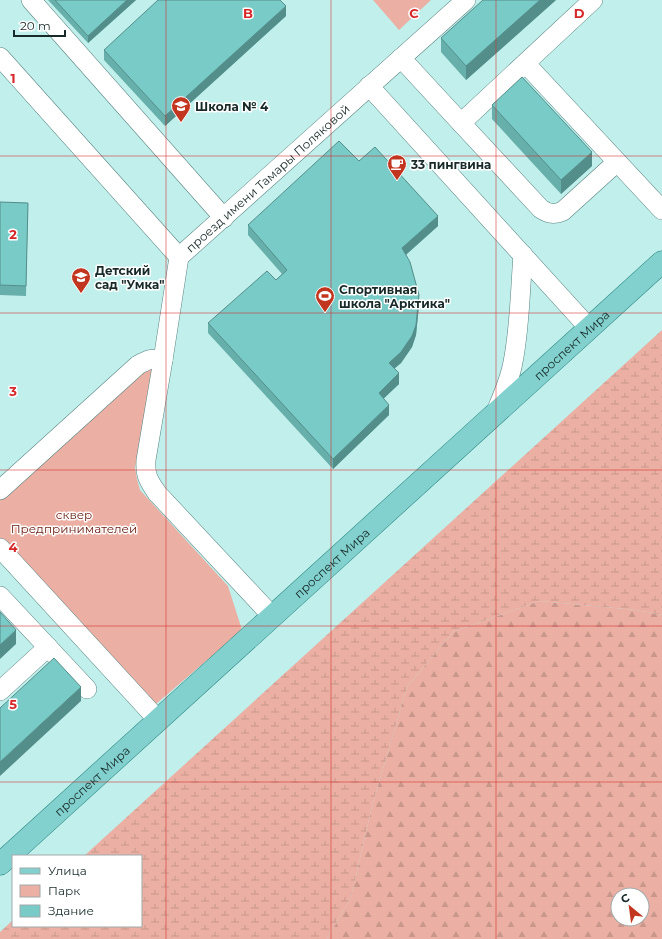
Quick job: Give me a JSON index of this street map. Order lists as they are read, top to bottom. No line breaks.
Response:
{"streets":{"main road":["проспект Мира"],"lane":["проезд имени Тамары Поляковой"]},"parks":["сквер Предпринимателей"],"places":{"school or university":["Школа № 4","Детский сад \"Умка\""],"cafe":["33 пингвина"],"sports":["Спортивная школа \"Арктика\""]},"legend":["Улица","Парк","Здание"],"scale_bar":"20 m","north":"top left","grid":{"columns":["B","C","D"],"rows":["1","2","3","4","5"]}}
